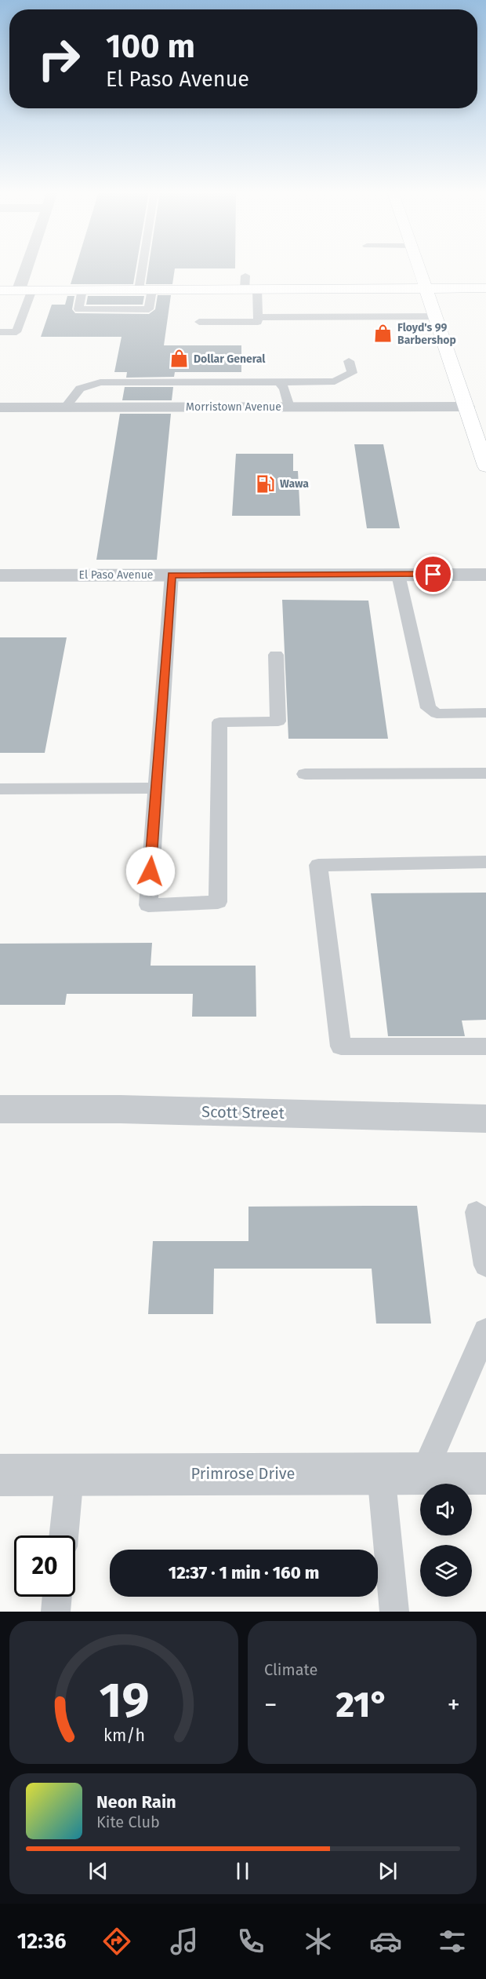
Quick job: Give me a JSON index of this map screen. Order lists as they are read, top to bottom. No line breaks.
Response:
{"streets":{"street":["Morristown Avenue","El Paso Avenue","Scott Street","Primrose Drive"]},"places":{"shop":["Floyd's 99 Barbershop","Dollar General"],"fuel station":["Wawa"]},"page":{"turn":["100 m","El Paso Avenue"],"limit":"20","trip":"12:37 · 1 min · 160 m","tile":"Climate","heat":["−","21°","+"],"song":["Neon Rain","Kite Club"],"tabs":"12:36","gauge":["19","km/h"]}}
